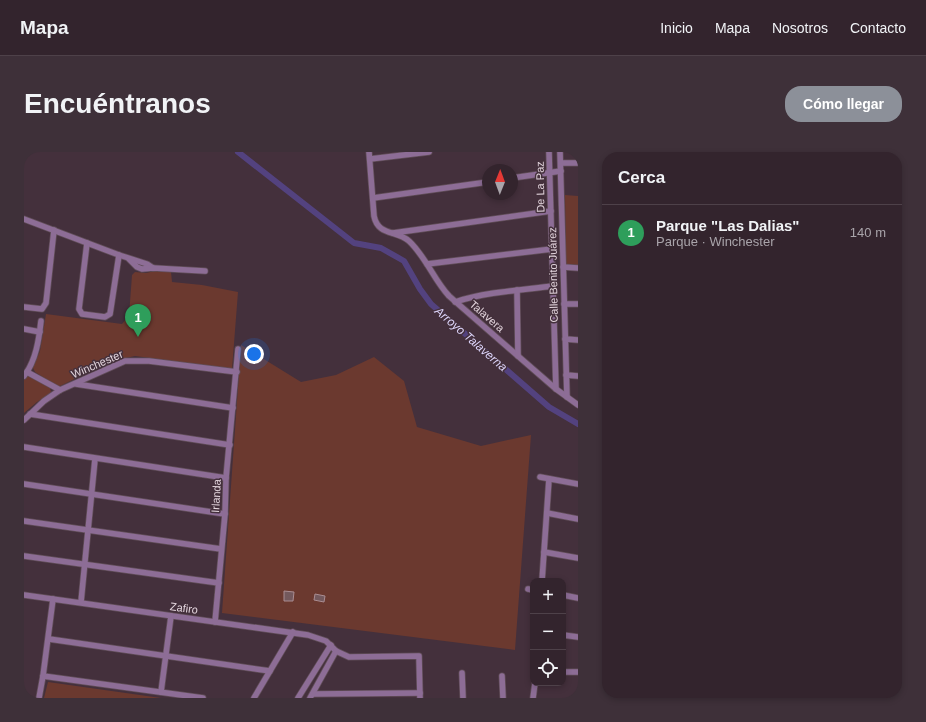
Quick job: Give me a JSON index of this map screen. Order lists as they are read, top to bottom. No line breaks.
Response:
{"streets":{"street":["De La Paz","Calle Benito Juárez","Talavera","Winchester","Irlanda","Zafiro"]},"crossings":[["De La Paz","Talavera"],["Calle Benito Juárez","Talavera"],["Winchester","Irlanda"],["Irlanda","Zafiro"]],"water":["Arroyo Talaverna"],"north":"top","page":{"header":"Mapa","nav":["Inicio","Mapa","Nosotros","Contacto"],"buttons":"Cómo llegar","title":"Encuéntranos","heading":"Cerca","list":[{"mark":"1","name":"Parque \"Las Dalias\"","note":"Parque · Winchester","value":"140 m"}],"pins":"1","map_buttons":["+","−"]}}
